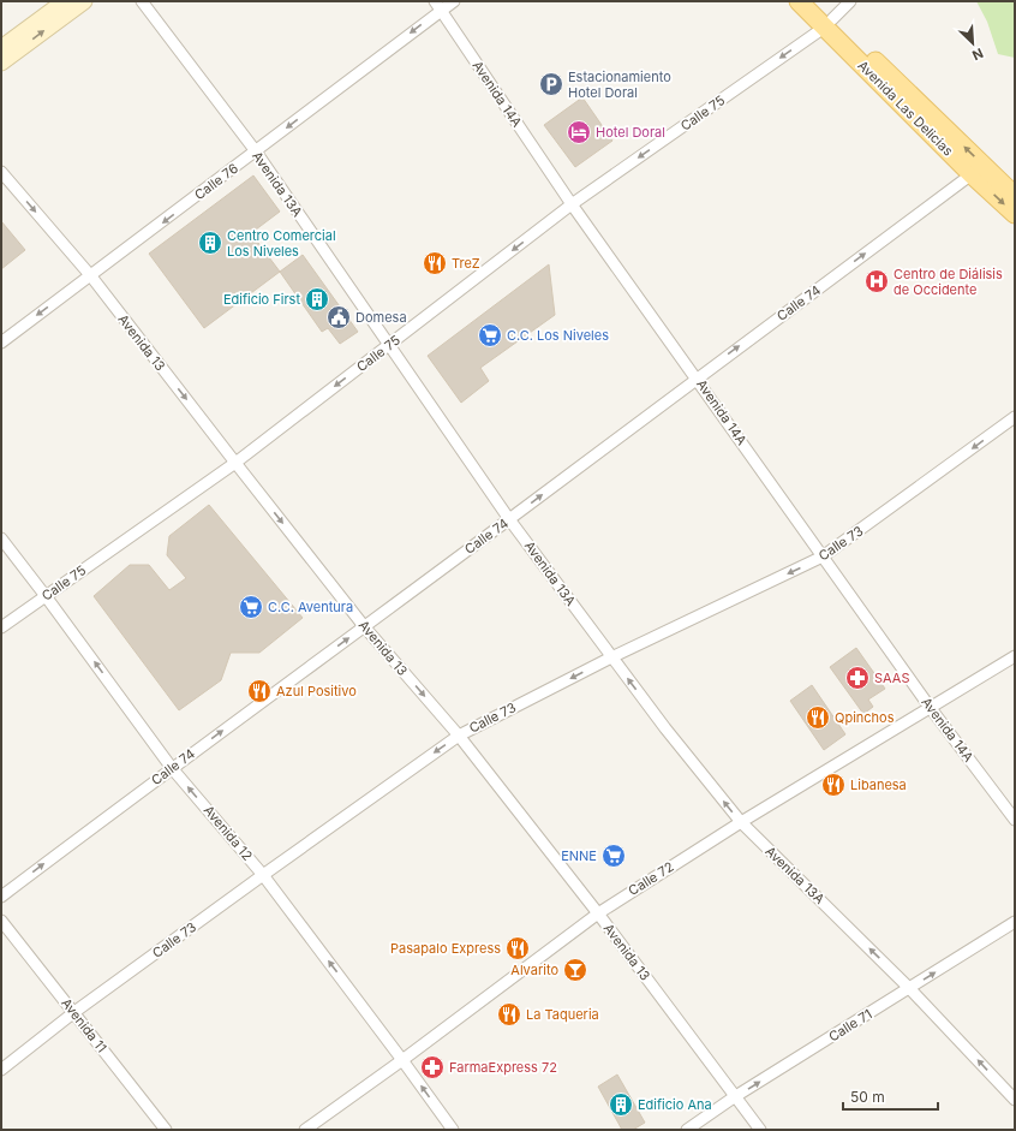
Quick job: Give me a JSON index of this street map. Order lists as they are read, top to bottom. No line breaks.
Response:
{"streets":{"main road":["Avenida Las Delicias"],"street":["Avenida 14A","Calle 75","Calle 76","Avenida 13A","Calle 74","Avenida 13","Calle 73","Avenida 12","Calle 72","Avenida 11","Calle 71"]},"crossings":[["Avenida 14A","Calle 75"],["Avenida 14A","Calle 76"],["Avenida 14A","Calle 74"],["Avenida 14A","Calle 73"],["Avenida 14A","Calle 72"],["Avenida Las Delicias","Calle 75"],["Avenida Las Delicias","Calle 74"],["Calle 75","Avenida 13A"],["Calle 75","Avenida 13"],["Calle 75","Avenida 12"],["Calle 76","Avenida 13A"],["Calle 76","Avenida 13"],["Avenida 13A","Calle 74"],["Avenida 13A","Calle 73"],["Avenida 13A","Calle 72"],["Avenida 13A","Calle 71"],["Calle 74","Avenida 13"],["Calle 74","Avenida 12"],["Avenida 13","Calle 73"],["Avenida 13","Calle 72"],["Avenida 13","Calle 71"],["Calle 73","Avenida 12"],["Calle 73","Avenida 11"],["Avenida 12","Calle 72"]],"one_way":["Calle 75","Calle 76","Avenida 13A","Calle 74","Avenida 13","Calle 73","Avenida 12","Calle 71"],"places":{"parking":["Estacionamiento Hotel Doral"],"hotel":["Hotel Doral"],"building":["Centro Comercial Los Niveles","Edificio First","Edificio Ana"],"restaurant":["TreZ","Azul Positivo","Qpinchos","Libanesa","Pasapalo Express","La Taqueria"],"hospital":["Centro de Diálisis de Occidente"],"public building":["Domesa"],"supermarket":["C.C. Los Niveles","C.C. Aventura","ENNE"],"pharmacy":["SAAS","FarmaExpress 72"],"bar":["Alvarito"]},"scale_bar":"50 m","north":"bottom right"}
